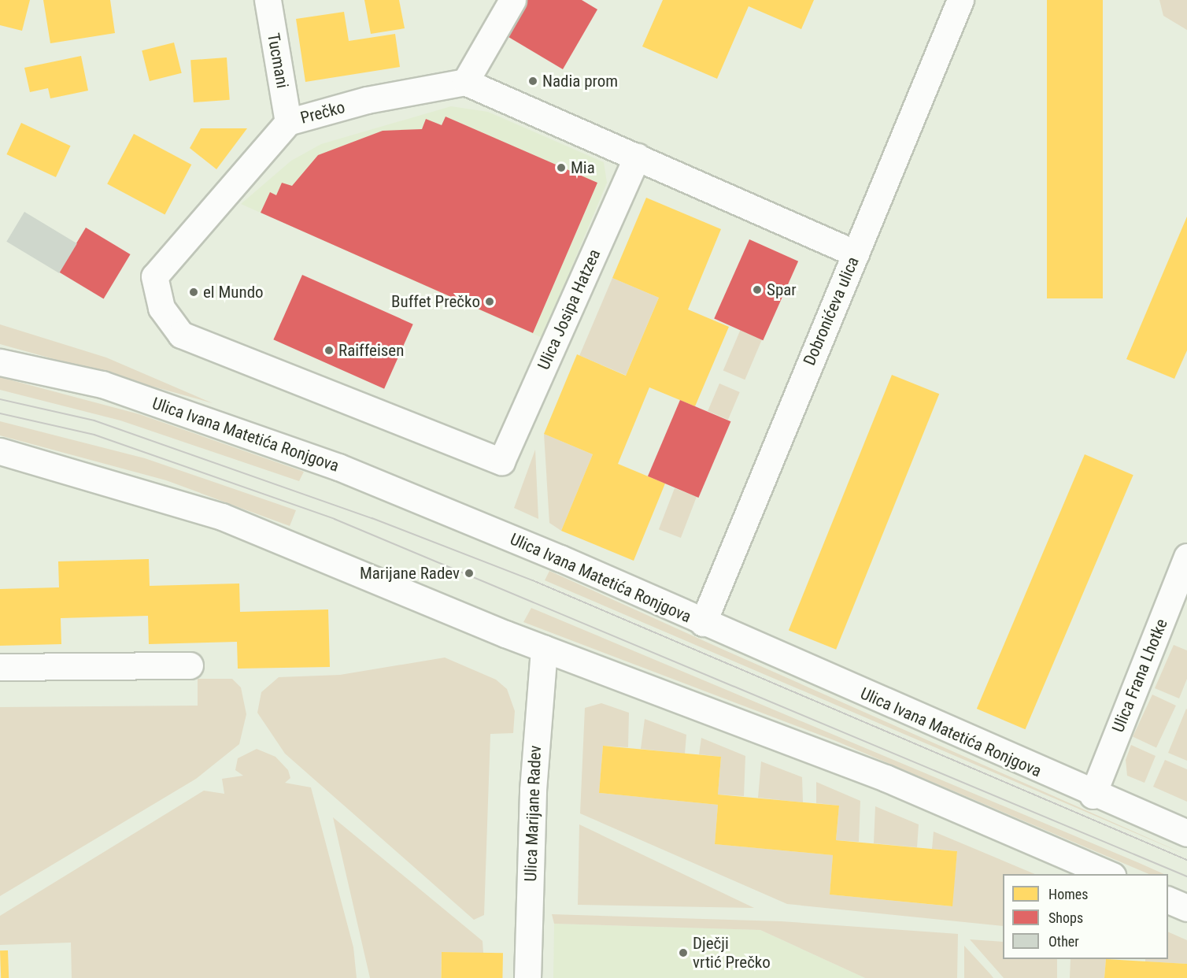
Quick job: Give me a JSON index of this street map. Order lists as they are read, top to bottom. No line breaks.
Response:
{"streets":{"street":["Tucmani","Prečko","Ulica Josipa Hatzea","Dobronićeva ulica","Ulica Ivana Matetića Ronjgova","Ulica Frana Lhotke","Ulica Marijane Radev"]},"crossings":[["Tucmani","Prečko"],["Prečko","Ulica Josipa Hatzea"],["Dobronićeva ulica","Ulica Ivana Matetića Ronjgova"],["Ulica Ivana Matetića Ronjgova","Ulica Frana Lhotke"]],"places":["Nadia prom","Mia","Spar","el Mundo","Buffet Prečko","Raiffeisen","Marijane Radev","Dječji vrtić Prečko"],"legend":["Homes","Shops","Other"]}
